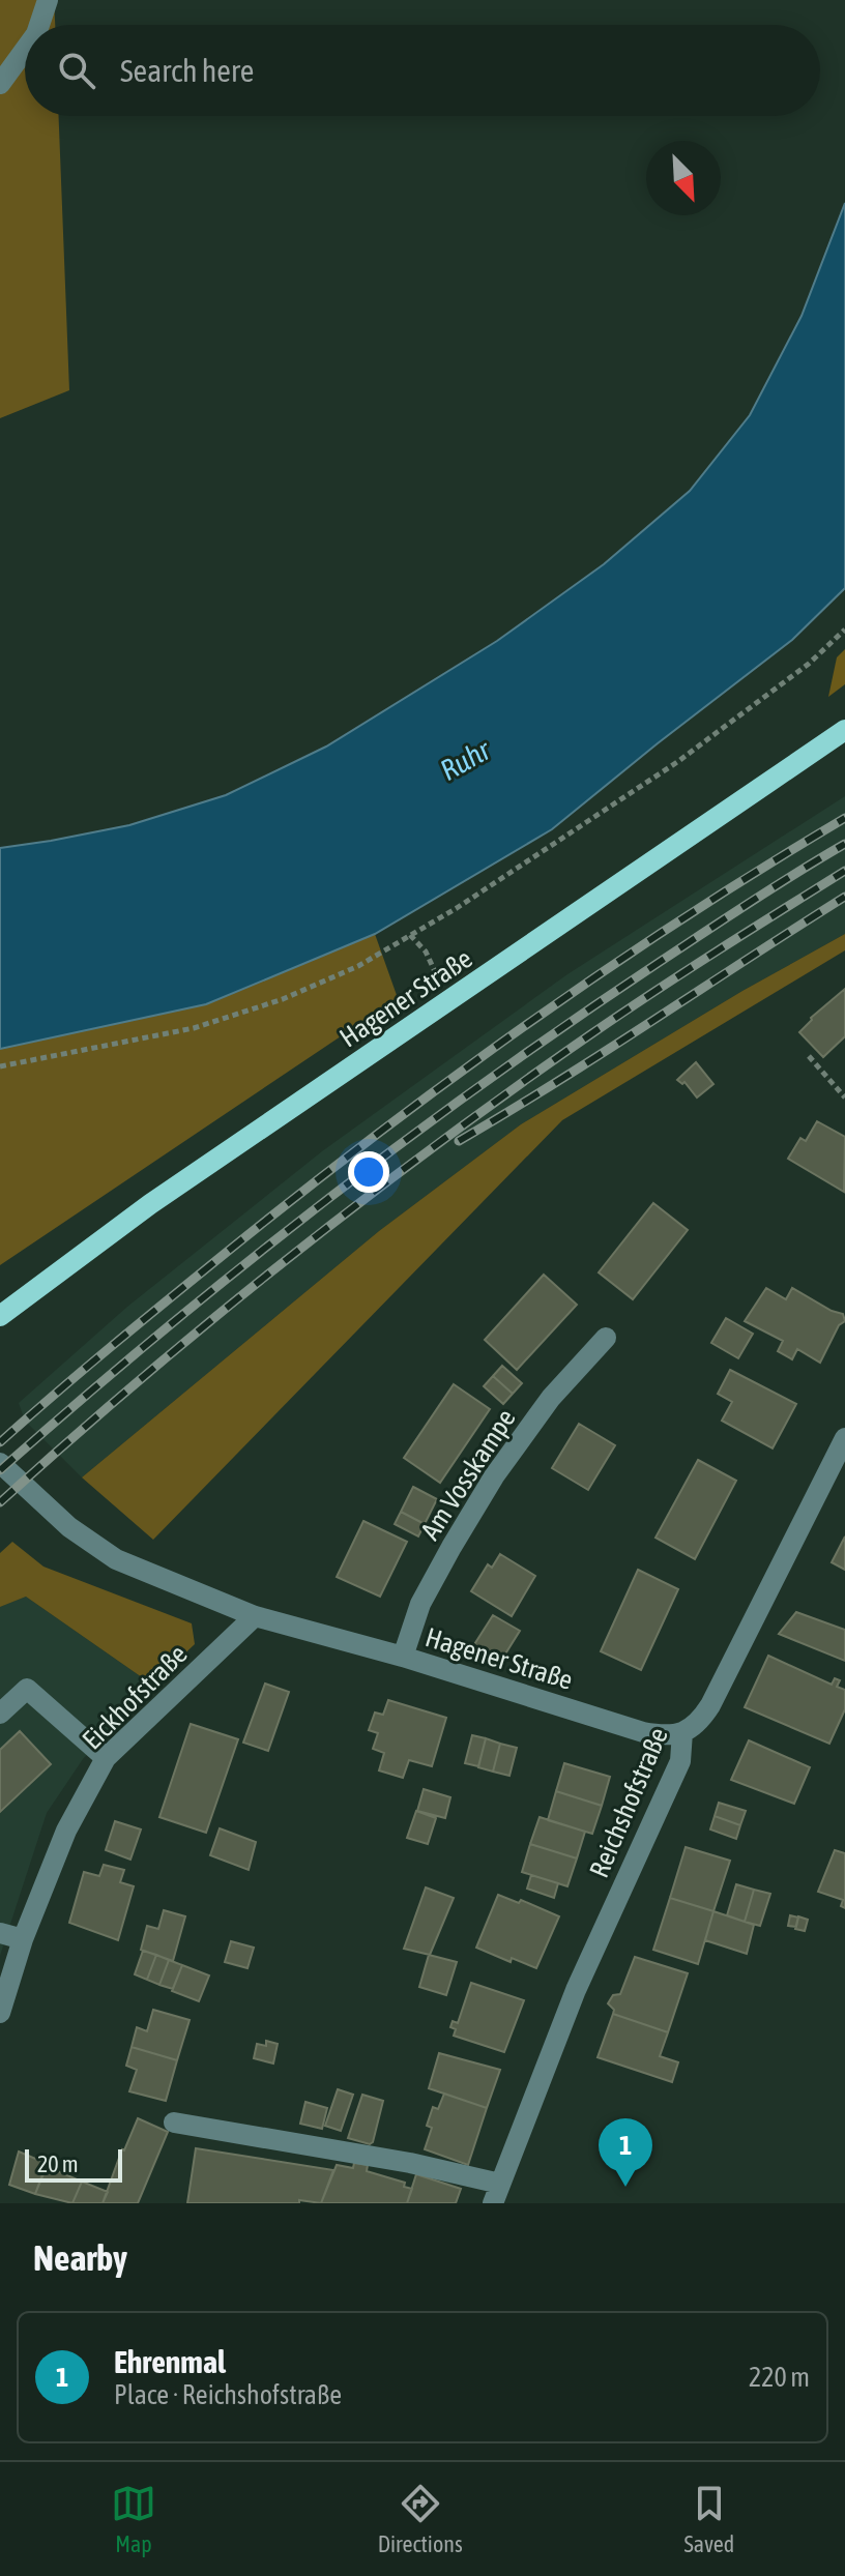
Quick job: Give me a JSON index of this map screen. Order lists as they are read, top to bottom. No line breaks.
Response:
{"streets":{"main road":["Hagener Straße"],"street":["Am Vosskampe","Eickhofstraße","Reichshofstraße"]},"crossings":[["Hagener Straße","Am Vosskampe"],["Hagener Straße","Eickhofstraße"],["Hagener Straße","Reichshofstraße"]],"water":["Ruhr"],"scale_bar":"20 m","north":"bottom right","page":{"search":"Search here","pins":"1","scale":"20 m","heading":"Nearby","list":[{"mark":"1","name":"Ehrenmal","note":"Place · Reichshofstraße","value":"220 m"}],"nav":["Map","Directions","Saved"]}}
